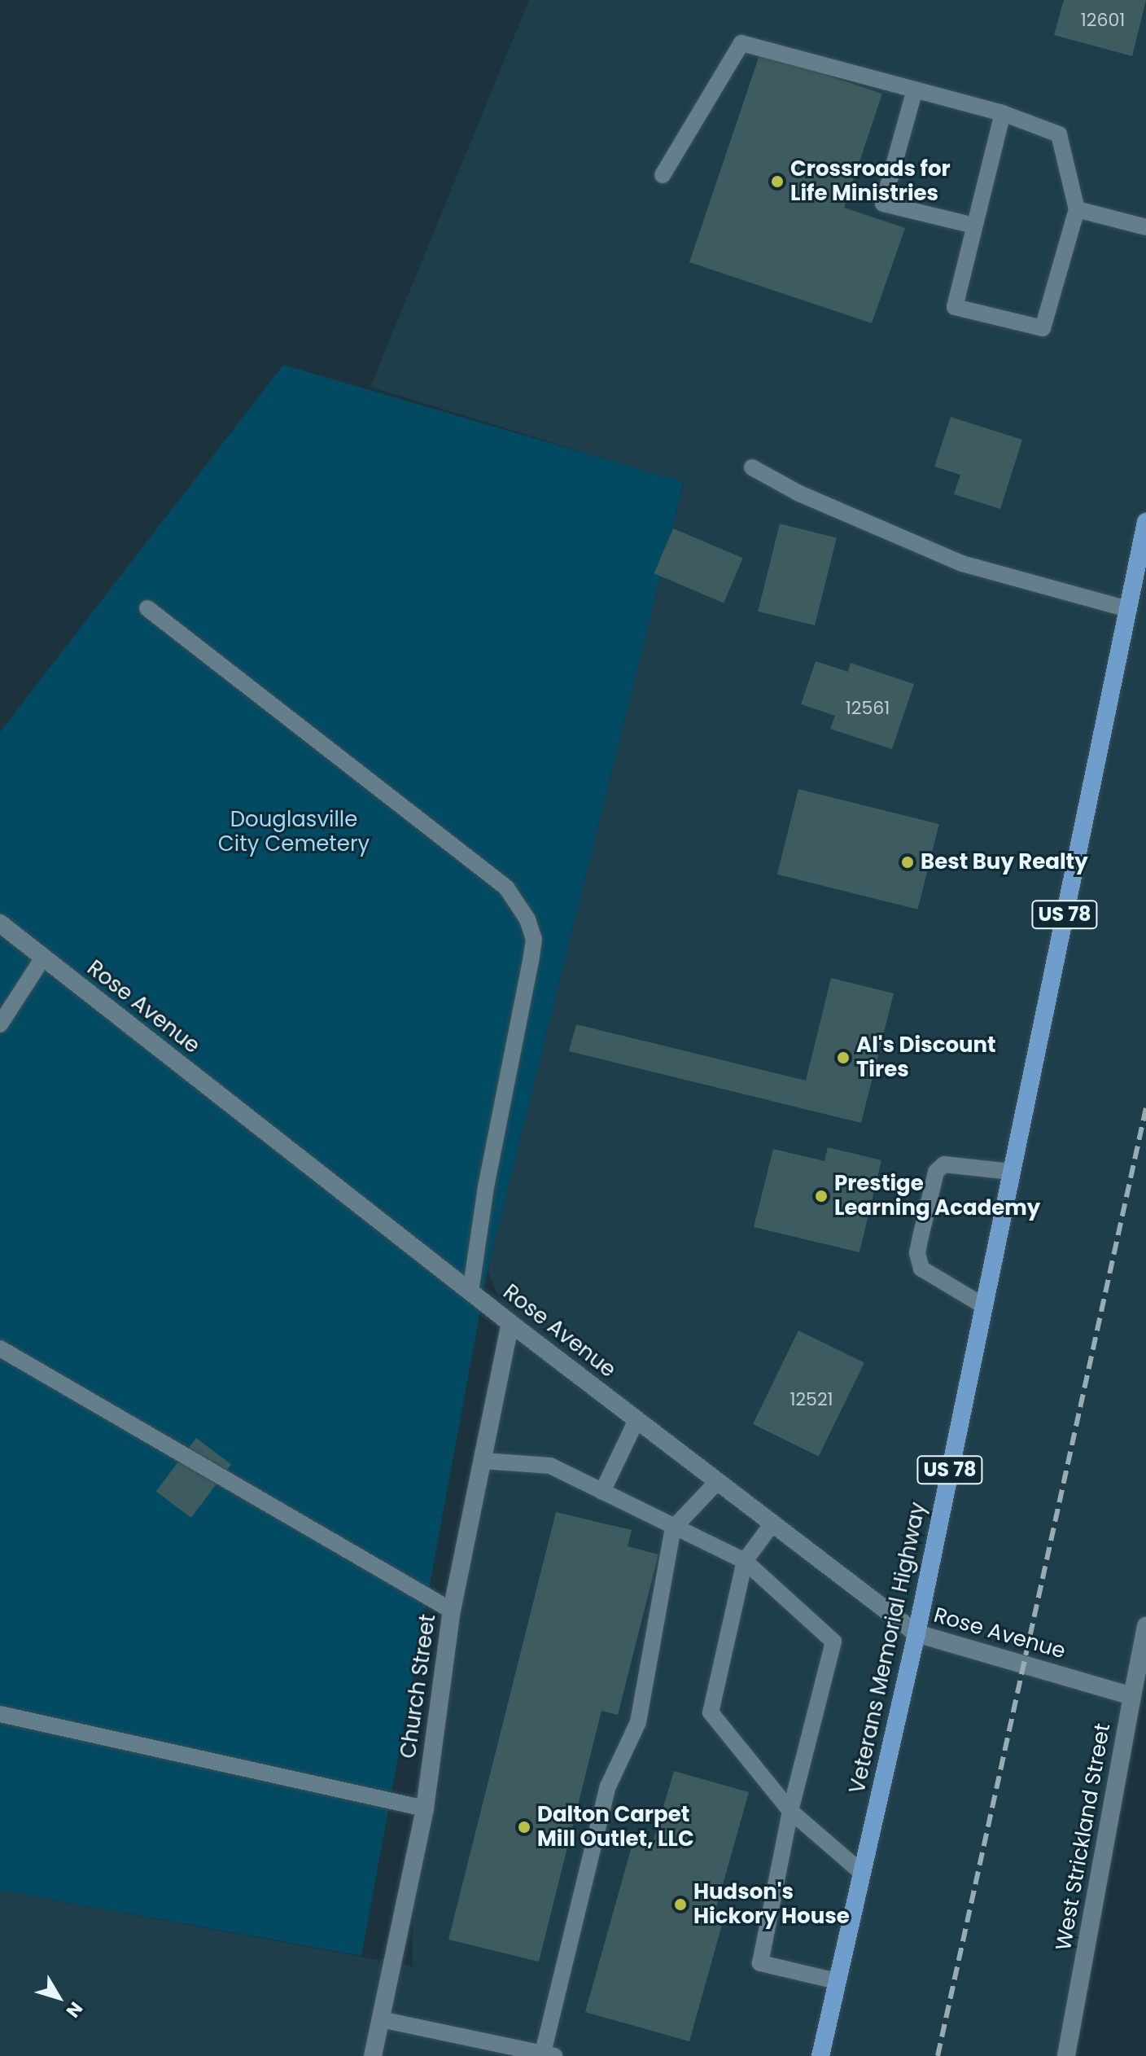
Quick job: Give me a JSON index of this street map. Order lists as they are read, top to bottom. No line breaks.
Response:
{"streets":{"main road":["US 78","Veterans Memorial Highway"],"street":["Rose Avenue","Church Street","West Strickland Street"]},"crossings":[["Rose Avenue","Veterans Memorial Highway"],["Rose Avenue","Church Street"],["Rose Avenue","West Strickland Street"]],"parks":["Douglasville City Cemetery"],"places":["Crossroads for Life Ministries","Best Buy Realty","Al's Discount Tires","Prestige Learning Academy","Dalton Carpet Mill Outlet, LLC","Hudson's Hickory House"],"house_numbers":["12601","12561","12521"],"north":"bottom right"}
